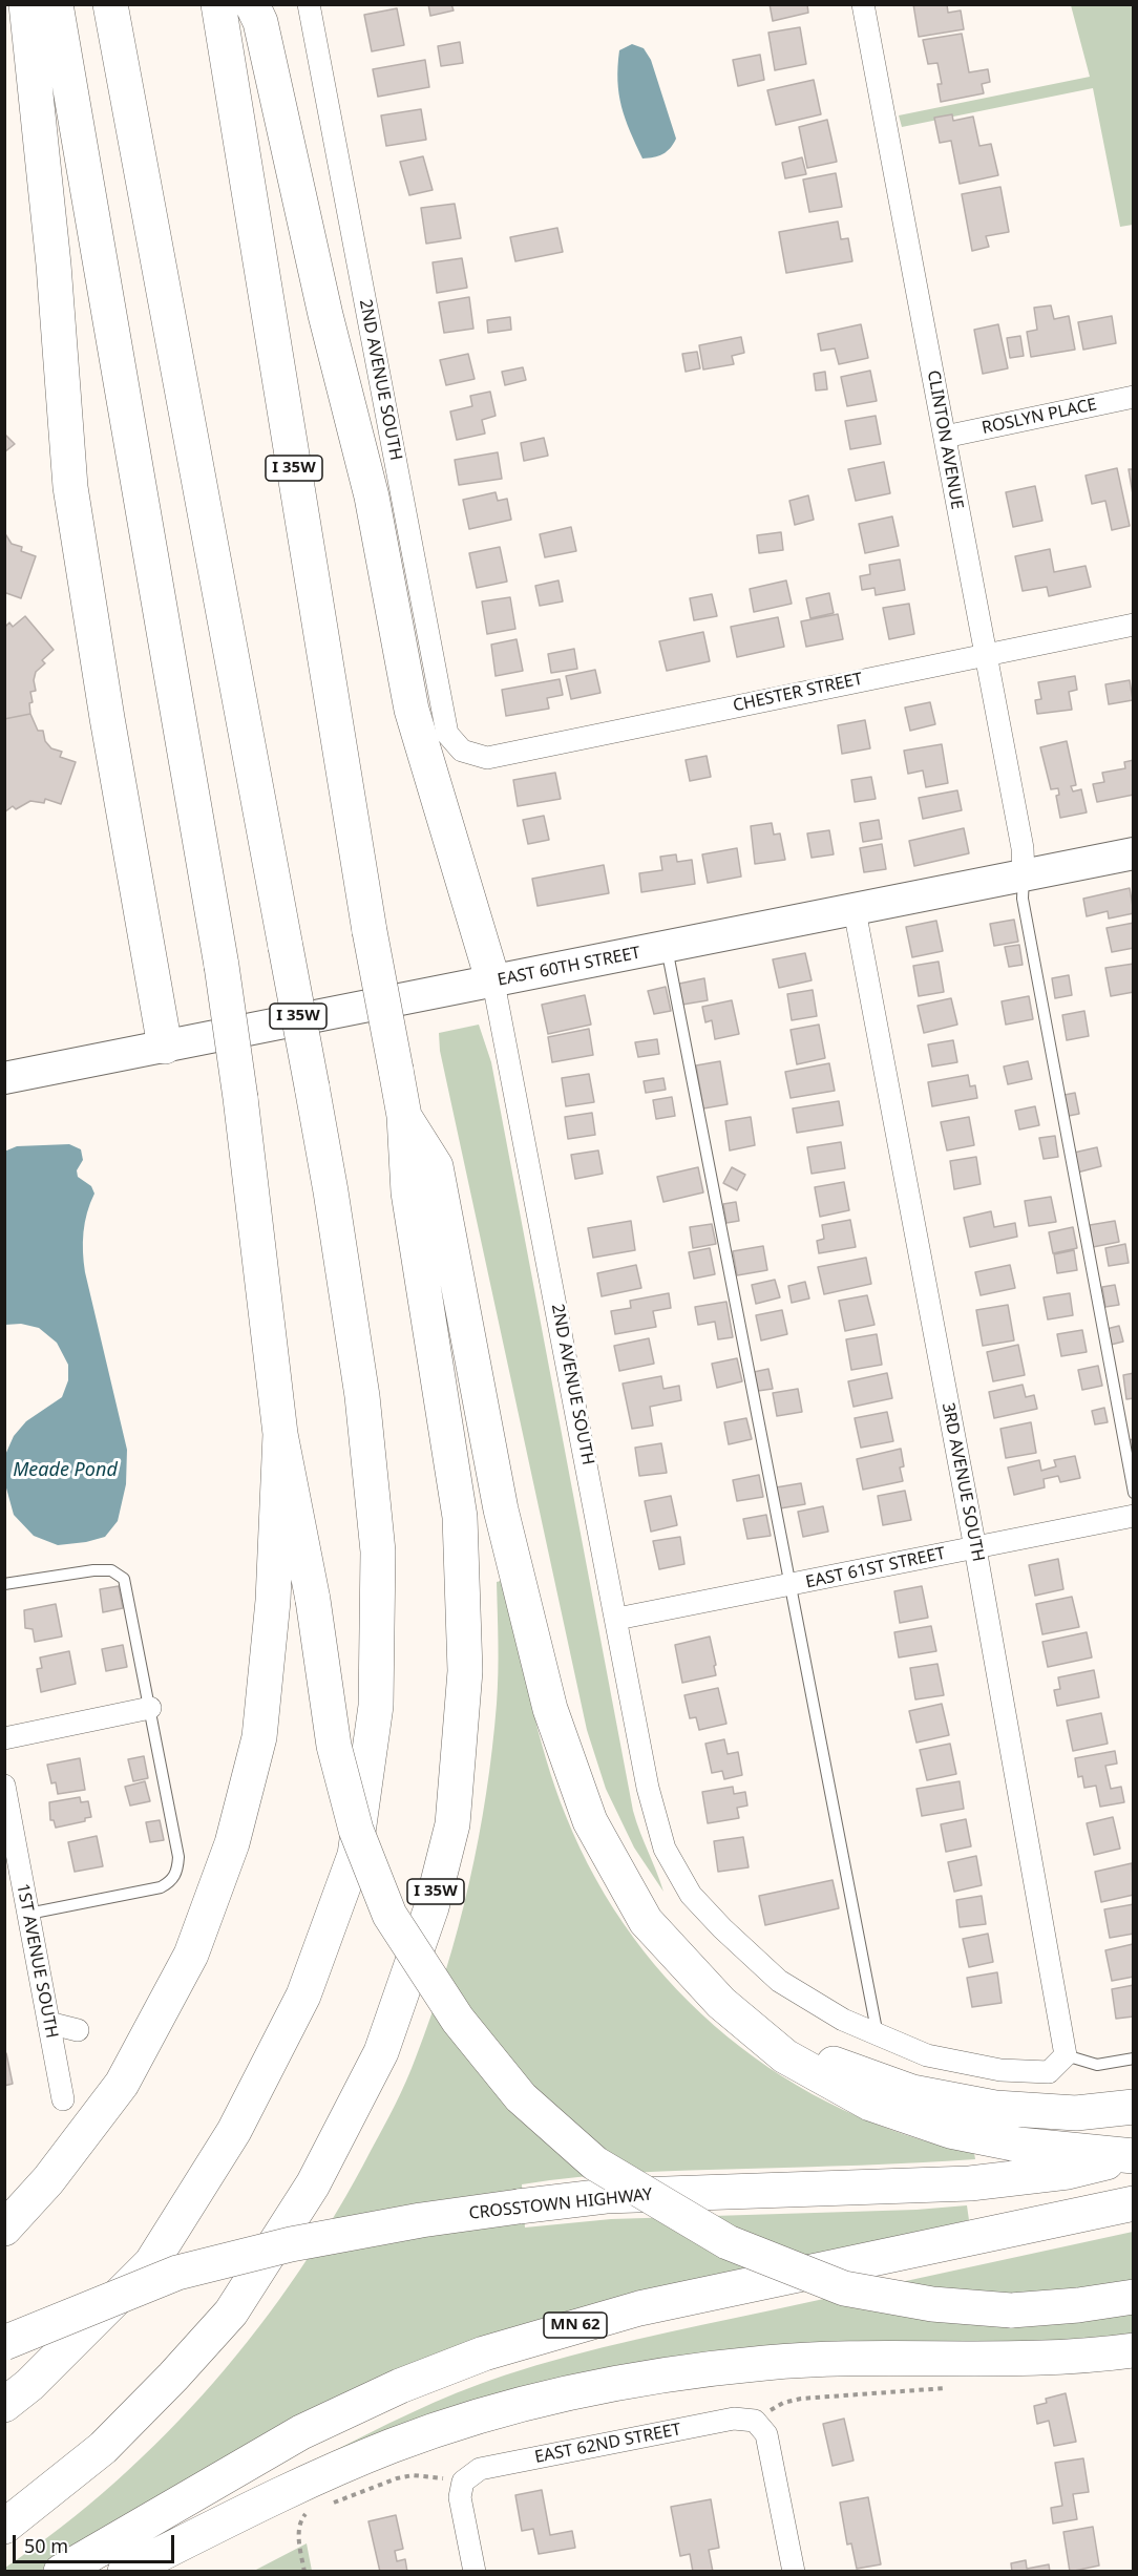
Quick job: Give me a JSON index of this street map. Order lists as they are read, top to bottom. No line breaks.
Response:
{"streets":{"highway":["I 35W","CROSSTOWN HIGHWAY","MN 62"],"street":["2ND AVENUE SOUTH","ROSLYN PLACE","CLINTON AVENUE","CHESTER STREET","EAST 60TH STREET","3RD AVENUE SOUTH","EAST 61ST STREET","1ST AVENUE SOUTH","EAST 62ND STREET"]},"crossings":[["2ND AVENUE SOUTH","CHESTER STREET"],["2ND AVENUE SOUTH","EAST 60TH STREET"],["2ND AVENUE SOUTH","EAST 61ST STREET"],["ROSLYN PLACE","CLINTON AVENUE"],["CLINTON AVENUE","CHESTER STREET"],["CLINTON AVENUE","EAST 60TH STREET"],["EAST 60TH STREET","3RD AVENUE SOUTH"],["3RD AVENUE SOUTH","EAST 61ST STREET"]],"water":["Meade Pond"],"scale_bar":"50 m"}
